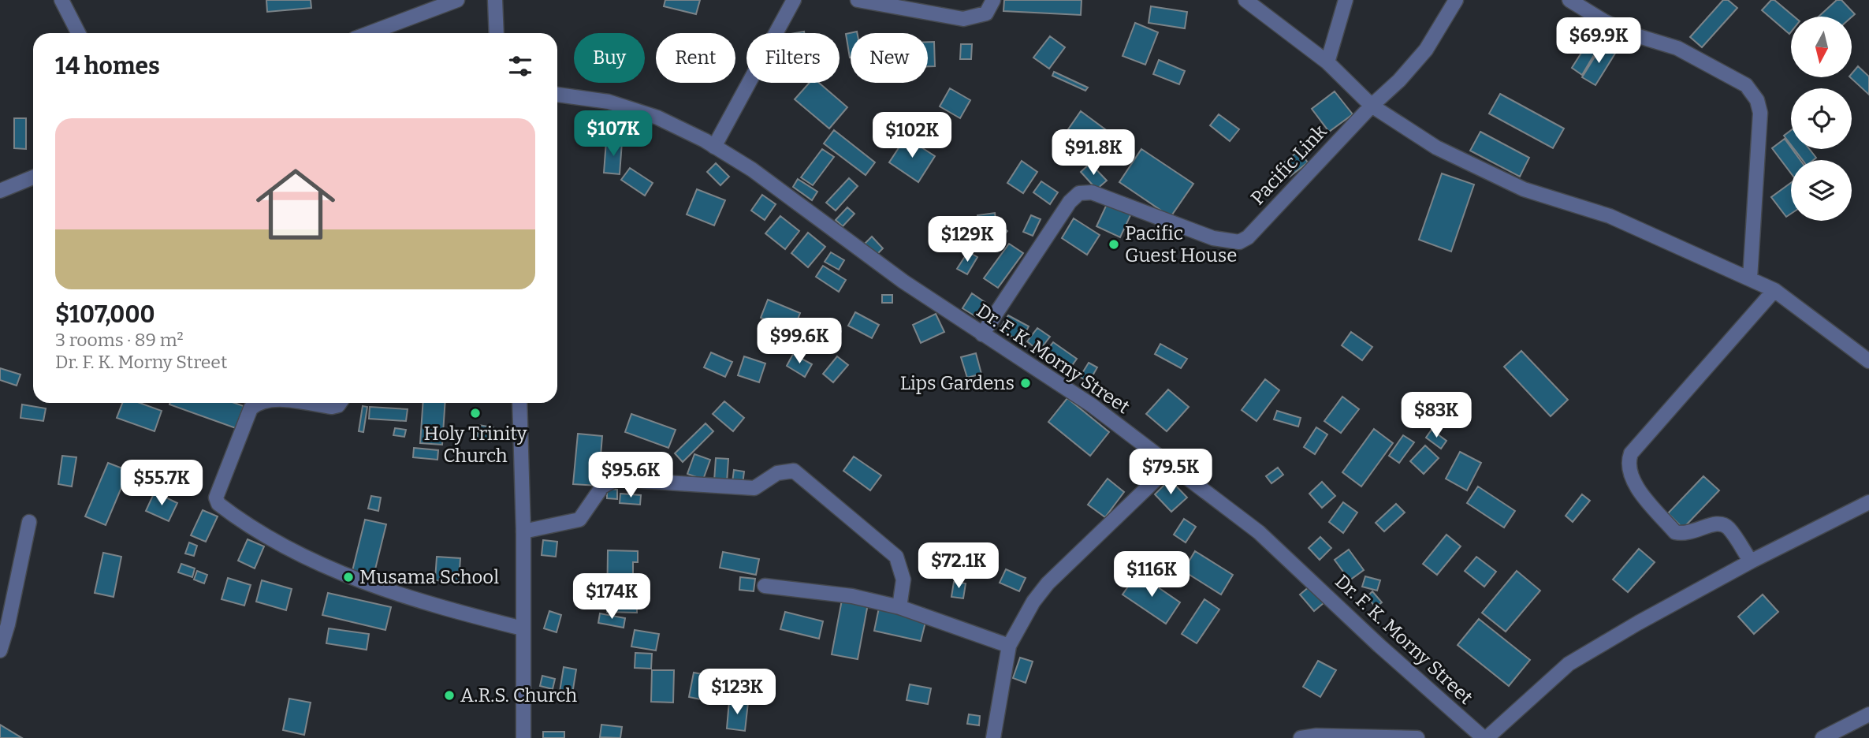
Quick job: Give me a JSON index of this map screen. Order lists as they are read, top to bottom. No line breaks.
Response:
{"streets":{"street":["Pacific Link","Dr. F. K. Morny Street"]},"crossings":[["Pacific Link","Dr. F. K. Morny Street"]],"places":["Pacific Guest House","Lips Gardens","Holy Trinity Church","Musama School","A.R.S. Church"],"north":"bottom","page":{"price":["$69.9K","$107K","$102K","$91.8K","$129K","$99.6K","$83K","$79.5K","$95.6K","$55.7K","$72.1K","$116K","$174K","$123K"],"chip":["Buy","Rent","Filters","New"],"heading":"14 homes","list":[{"name":"$107,000","note":"3 rooms · 89 m² · Dr. F. K. Morny Street"}]}}
